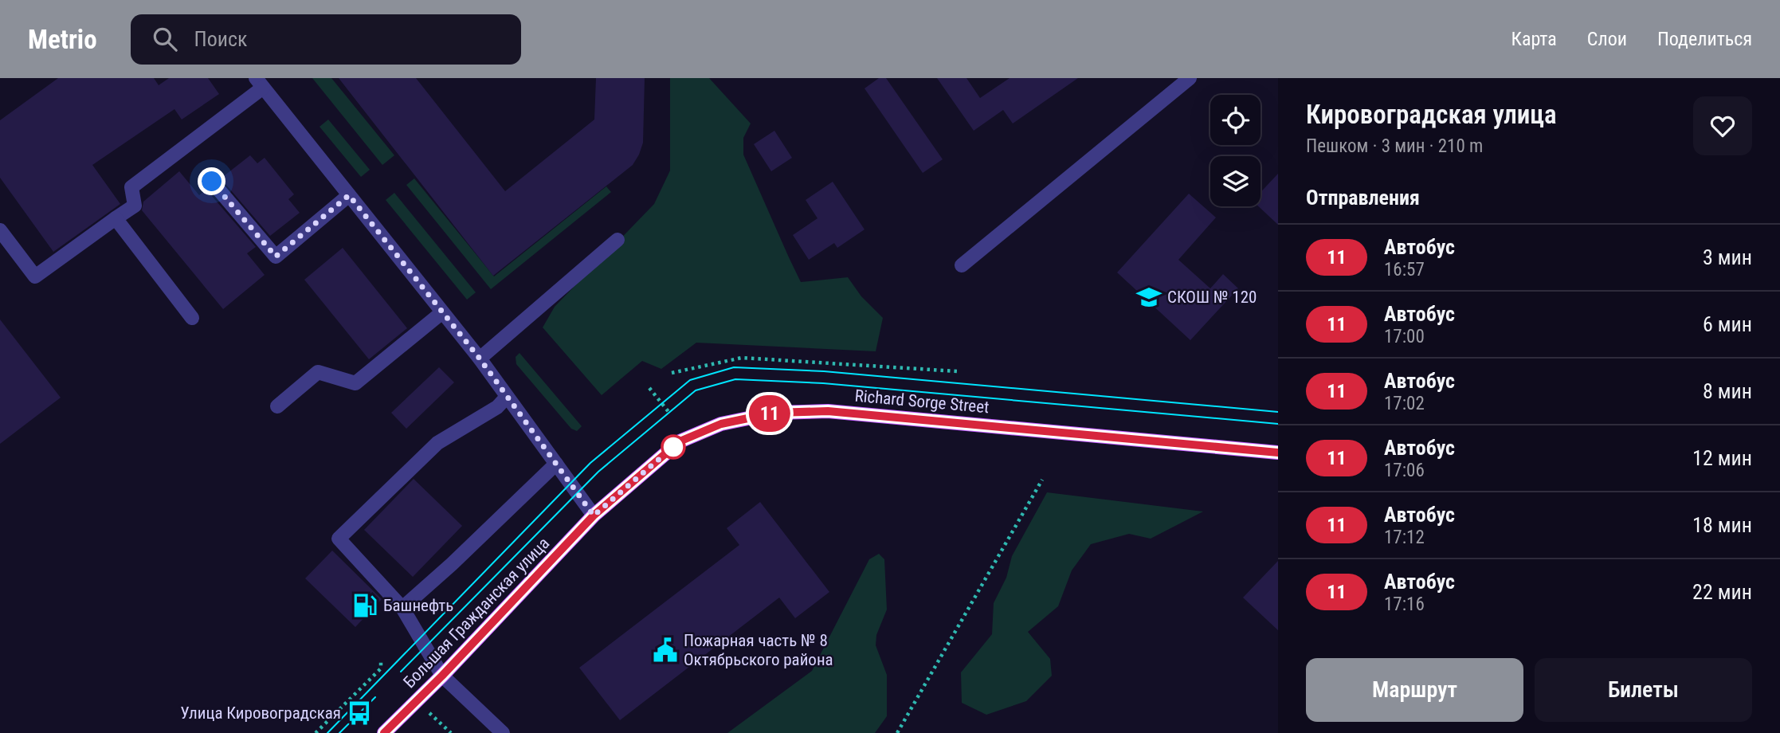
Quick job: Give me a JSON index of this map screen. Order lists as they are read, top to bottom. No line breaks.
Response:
{"streets":{"main road":["Richard Sorge Street","Большая Гражданская улица"]},"crossings":[["Richard Sorge Street","Большая Гражданская улица"]],"places":{"school or university":["СКОШ № 120"],"fuel station":["Башнефть"],"public building":["Пожарная часть № 8 Октябрьского района"],"bus stop":["Улица Кировоградская"]},"lines":["bus line 11"],"page":{"header":"Metrio","search":"Поиск","nav":["Карта","Слои","Поделиться"],"on_map":"11","heading":[["Кировоградская улица","Пешком · 3 мин · 210 m"],"Отправления"],"list":[{"mark":"11","name":"Автобус","note":"16:57","value":"3 мин"},{"mark":"11","name":"Автобус","note":"17:00","value":"6 мин"},{"mark":"11","name":"Автобус","note":"17:02","value":"8 мин"},{"mark":"11","name":"Автобус","note":"17:06","value":"12 мин"},{"mark":"11","name":"Автобус","note":"17:12","value":"18 мин"},{"mark":"11","name":"Автобус","note":"17:16","value":"22 мин"}],"buttons":["Маршрут","Билеты"]}}
